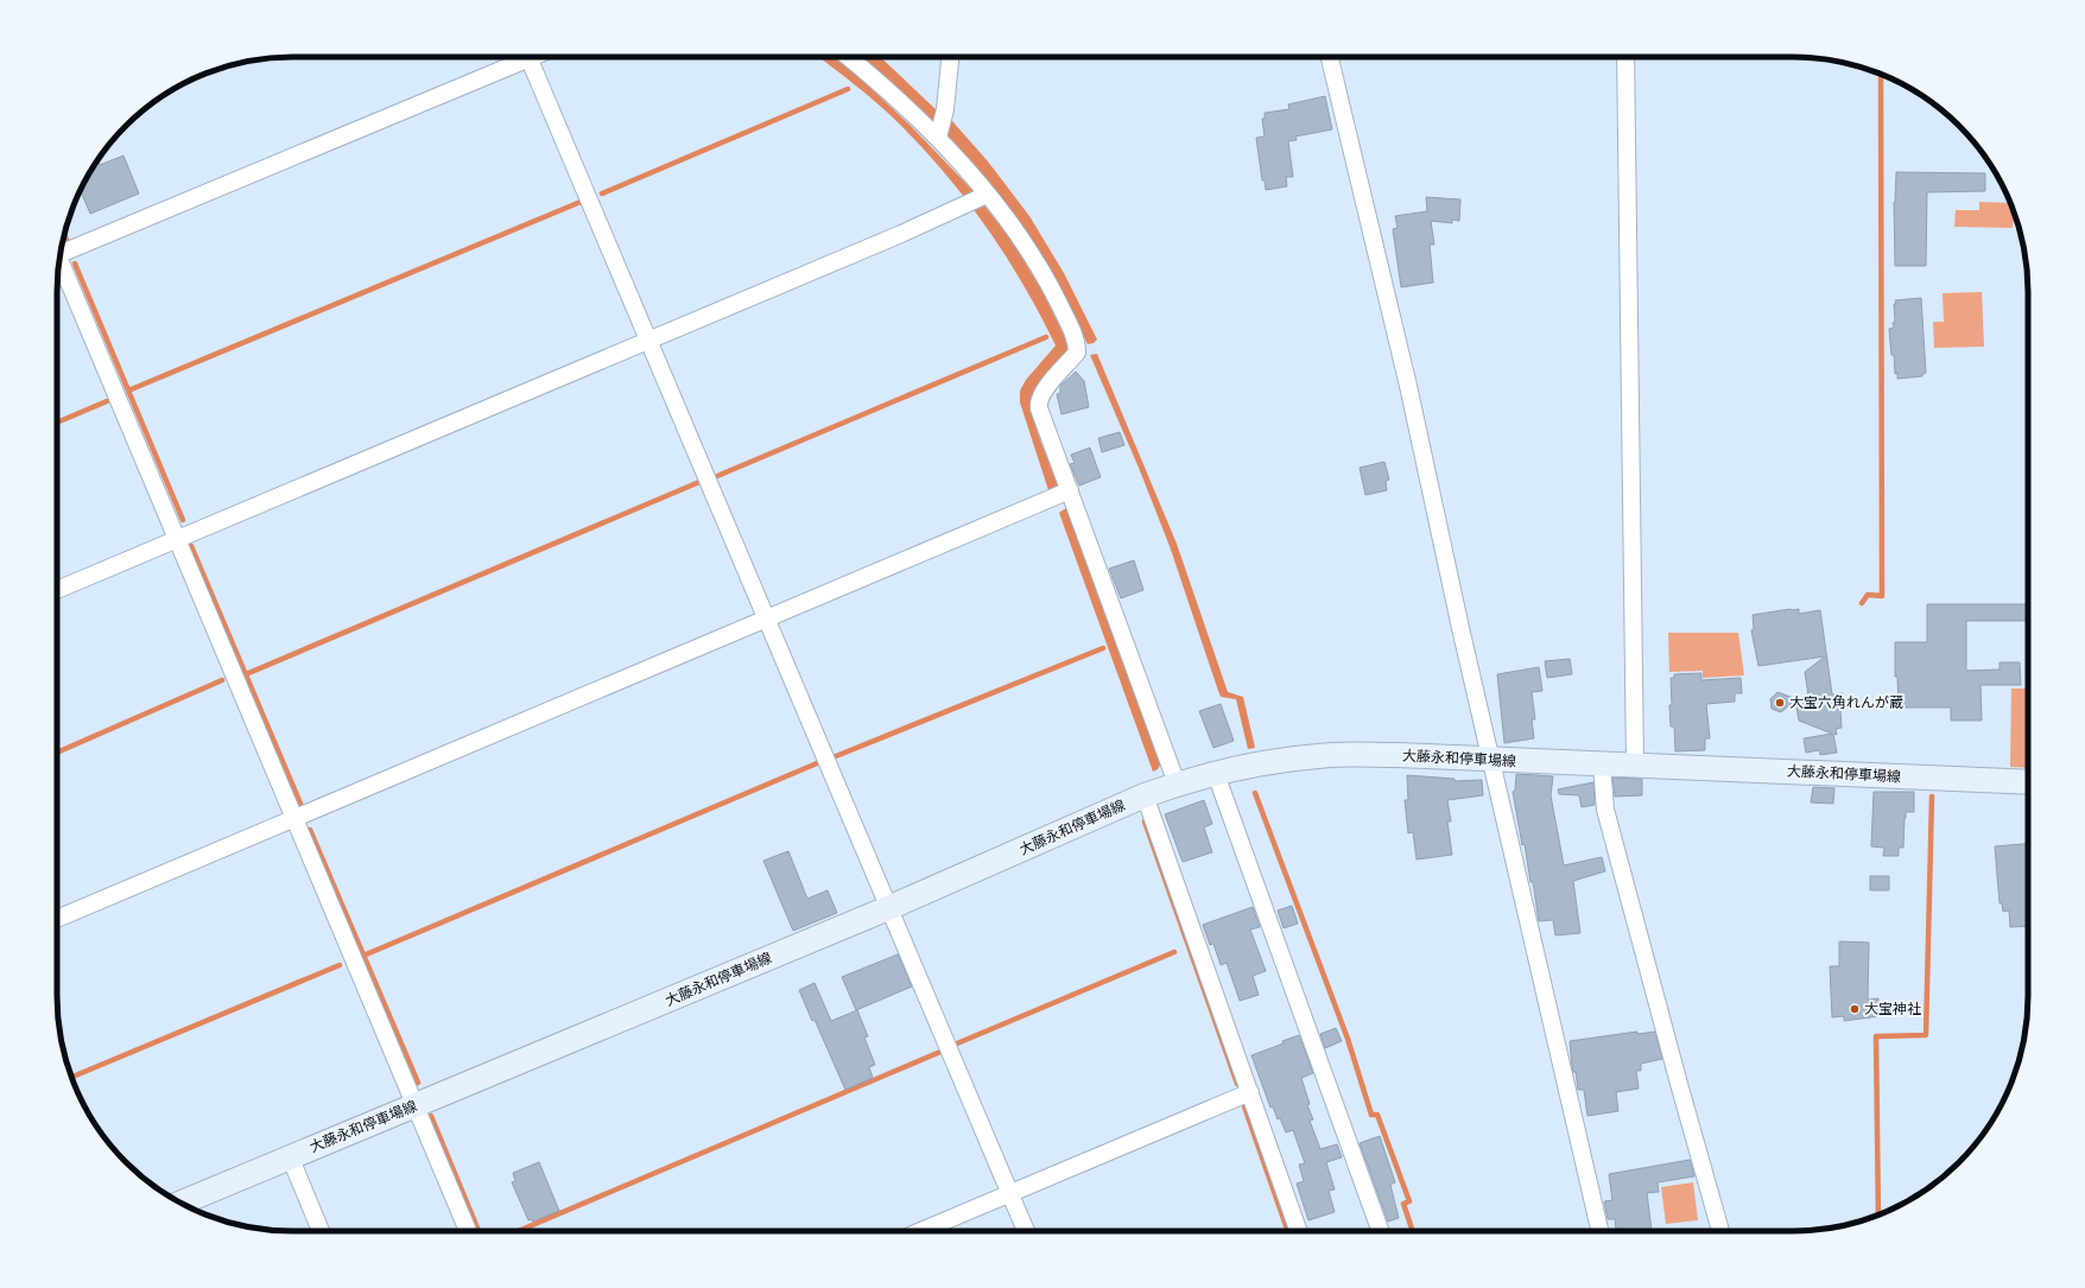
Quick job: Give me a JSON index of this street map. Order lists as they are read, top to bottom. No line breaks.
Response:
{"streets":{"main road":["大藤永和停車場線"]},"places":["大宝六角れんが蔵","大宝神社"]}
